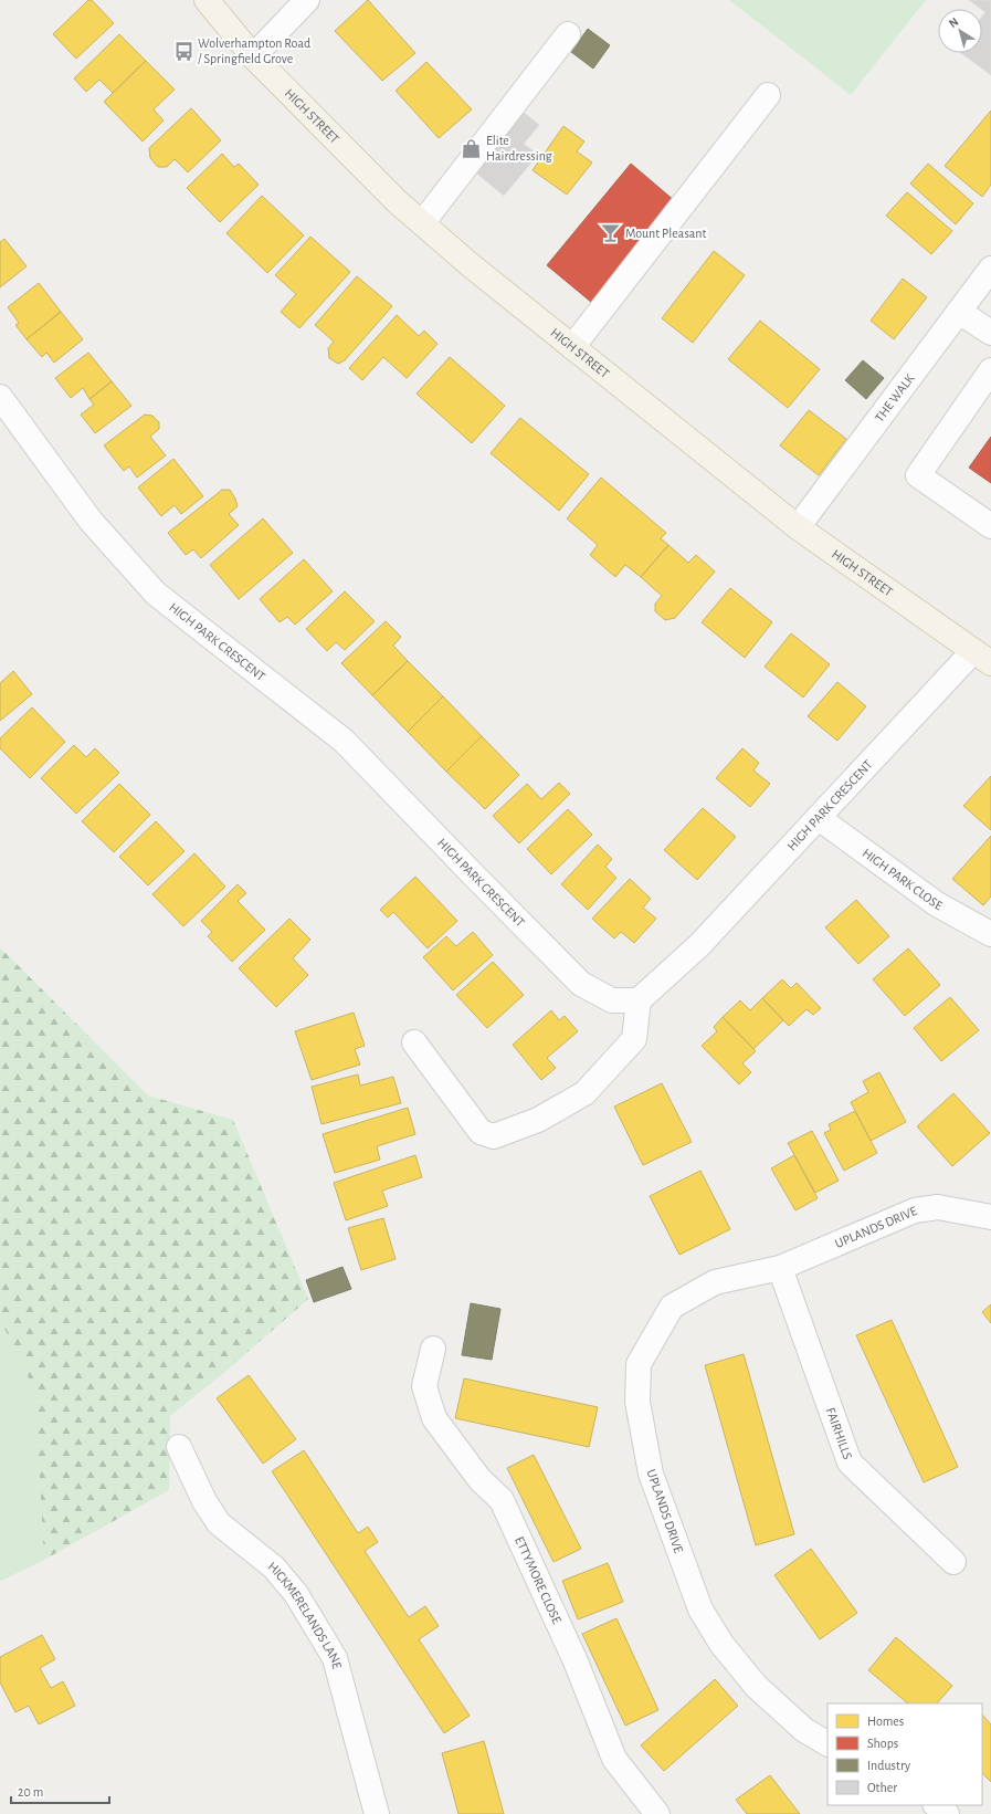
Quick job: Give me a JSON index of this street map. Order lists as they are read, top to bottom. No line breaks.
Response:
{"streets":{"main road":["HIGH STREET"],"street":["THE WALK","HIGH PARK CRESCENT","HIGH PARK CLOSE","UPLANDS DRIVE","FAIRHILLS","ETTYMORE CLOSE","HICKMERELANDS LANE"]},"crossings":[["HIGH STREET","THE WALK"],["HIGH STREET","HIGH PARK CRESCENT"],["HIGH PARK CRESCENT","HIGH PARK CLOSE"],["UPLANDS DRIVE","FAIRHILLS"]],"places":{"bus stop":["Wolverhampton Road / Springfield Grove"],"shop":["Elite Hairdressing"],"bar":["Mount Pleasant"]},"legend":["Homes","Shops","Industry","Other"],"scale_bar":"20 m","north":"top left"}
